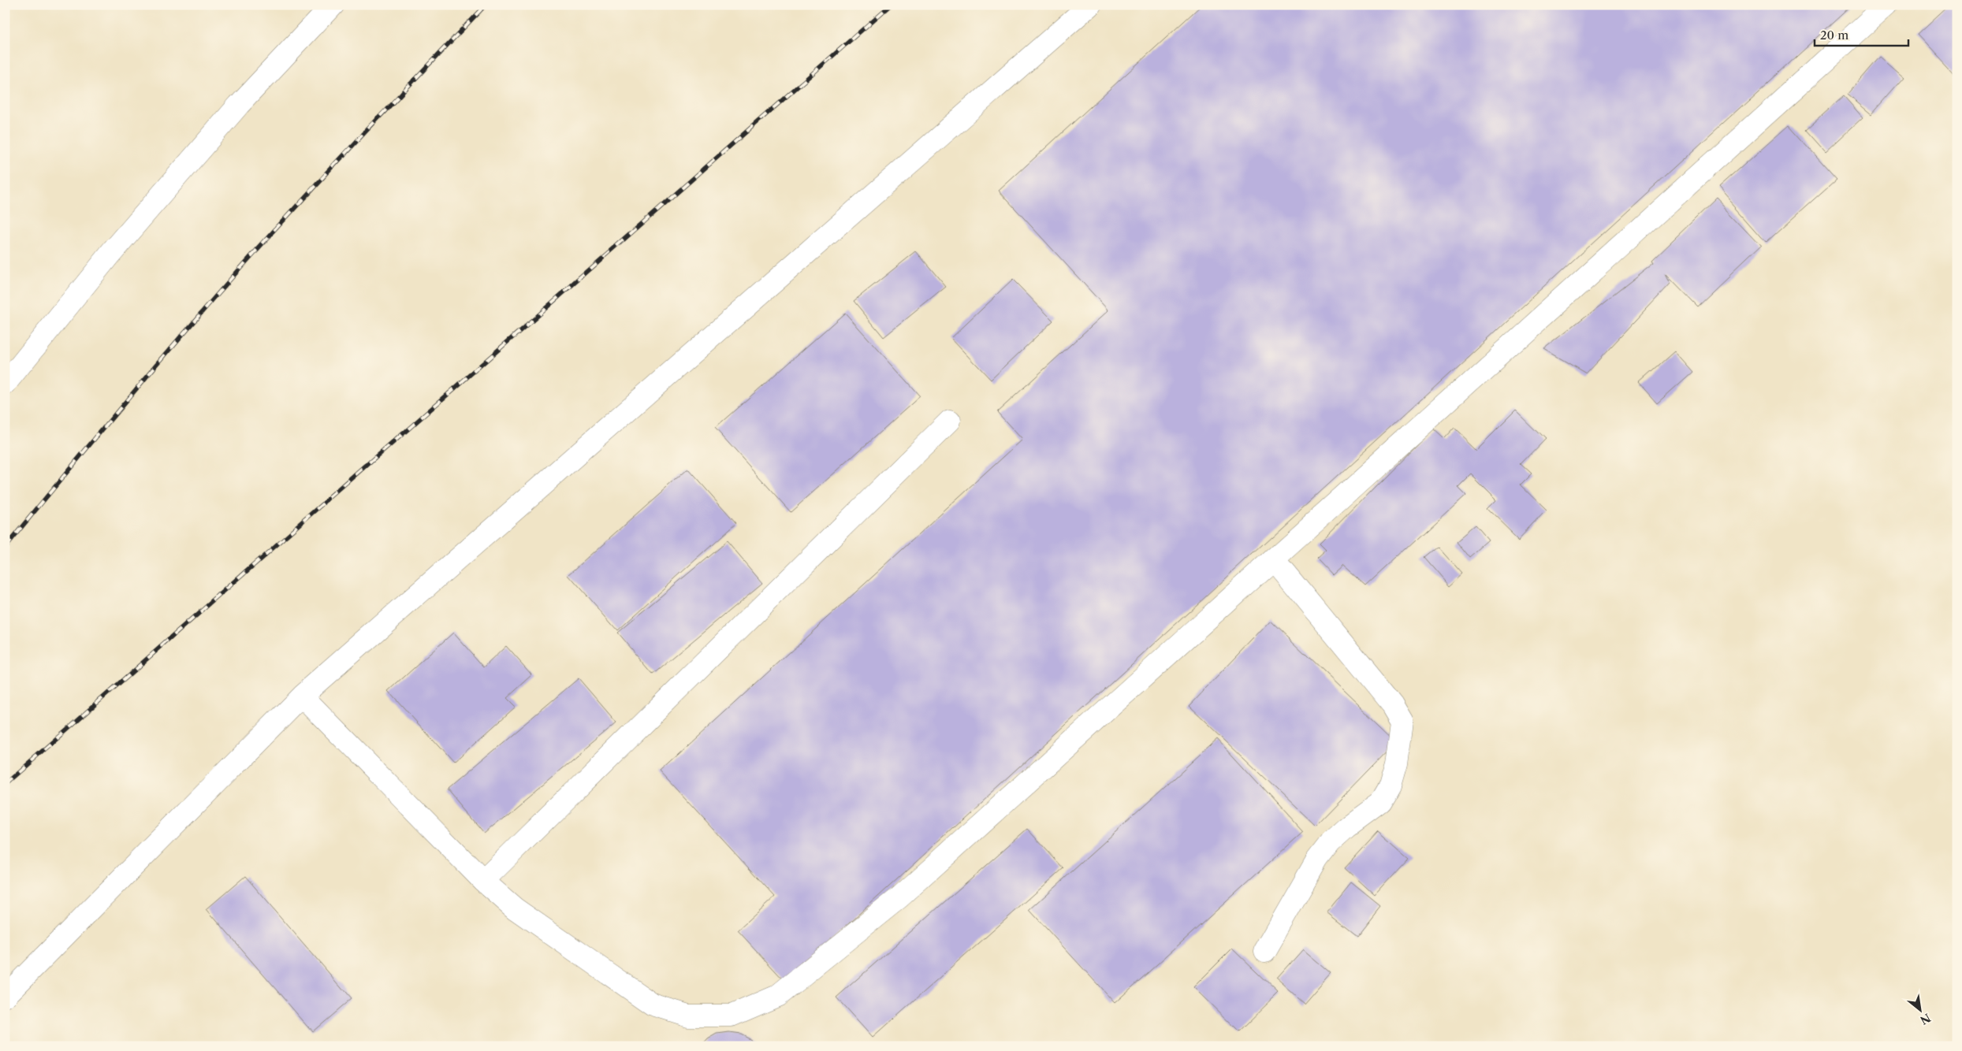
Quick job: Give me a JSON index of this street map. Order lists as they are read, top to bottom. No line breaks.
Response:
{"scale_bar":"20 m","north":"bottom right"}
